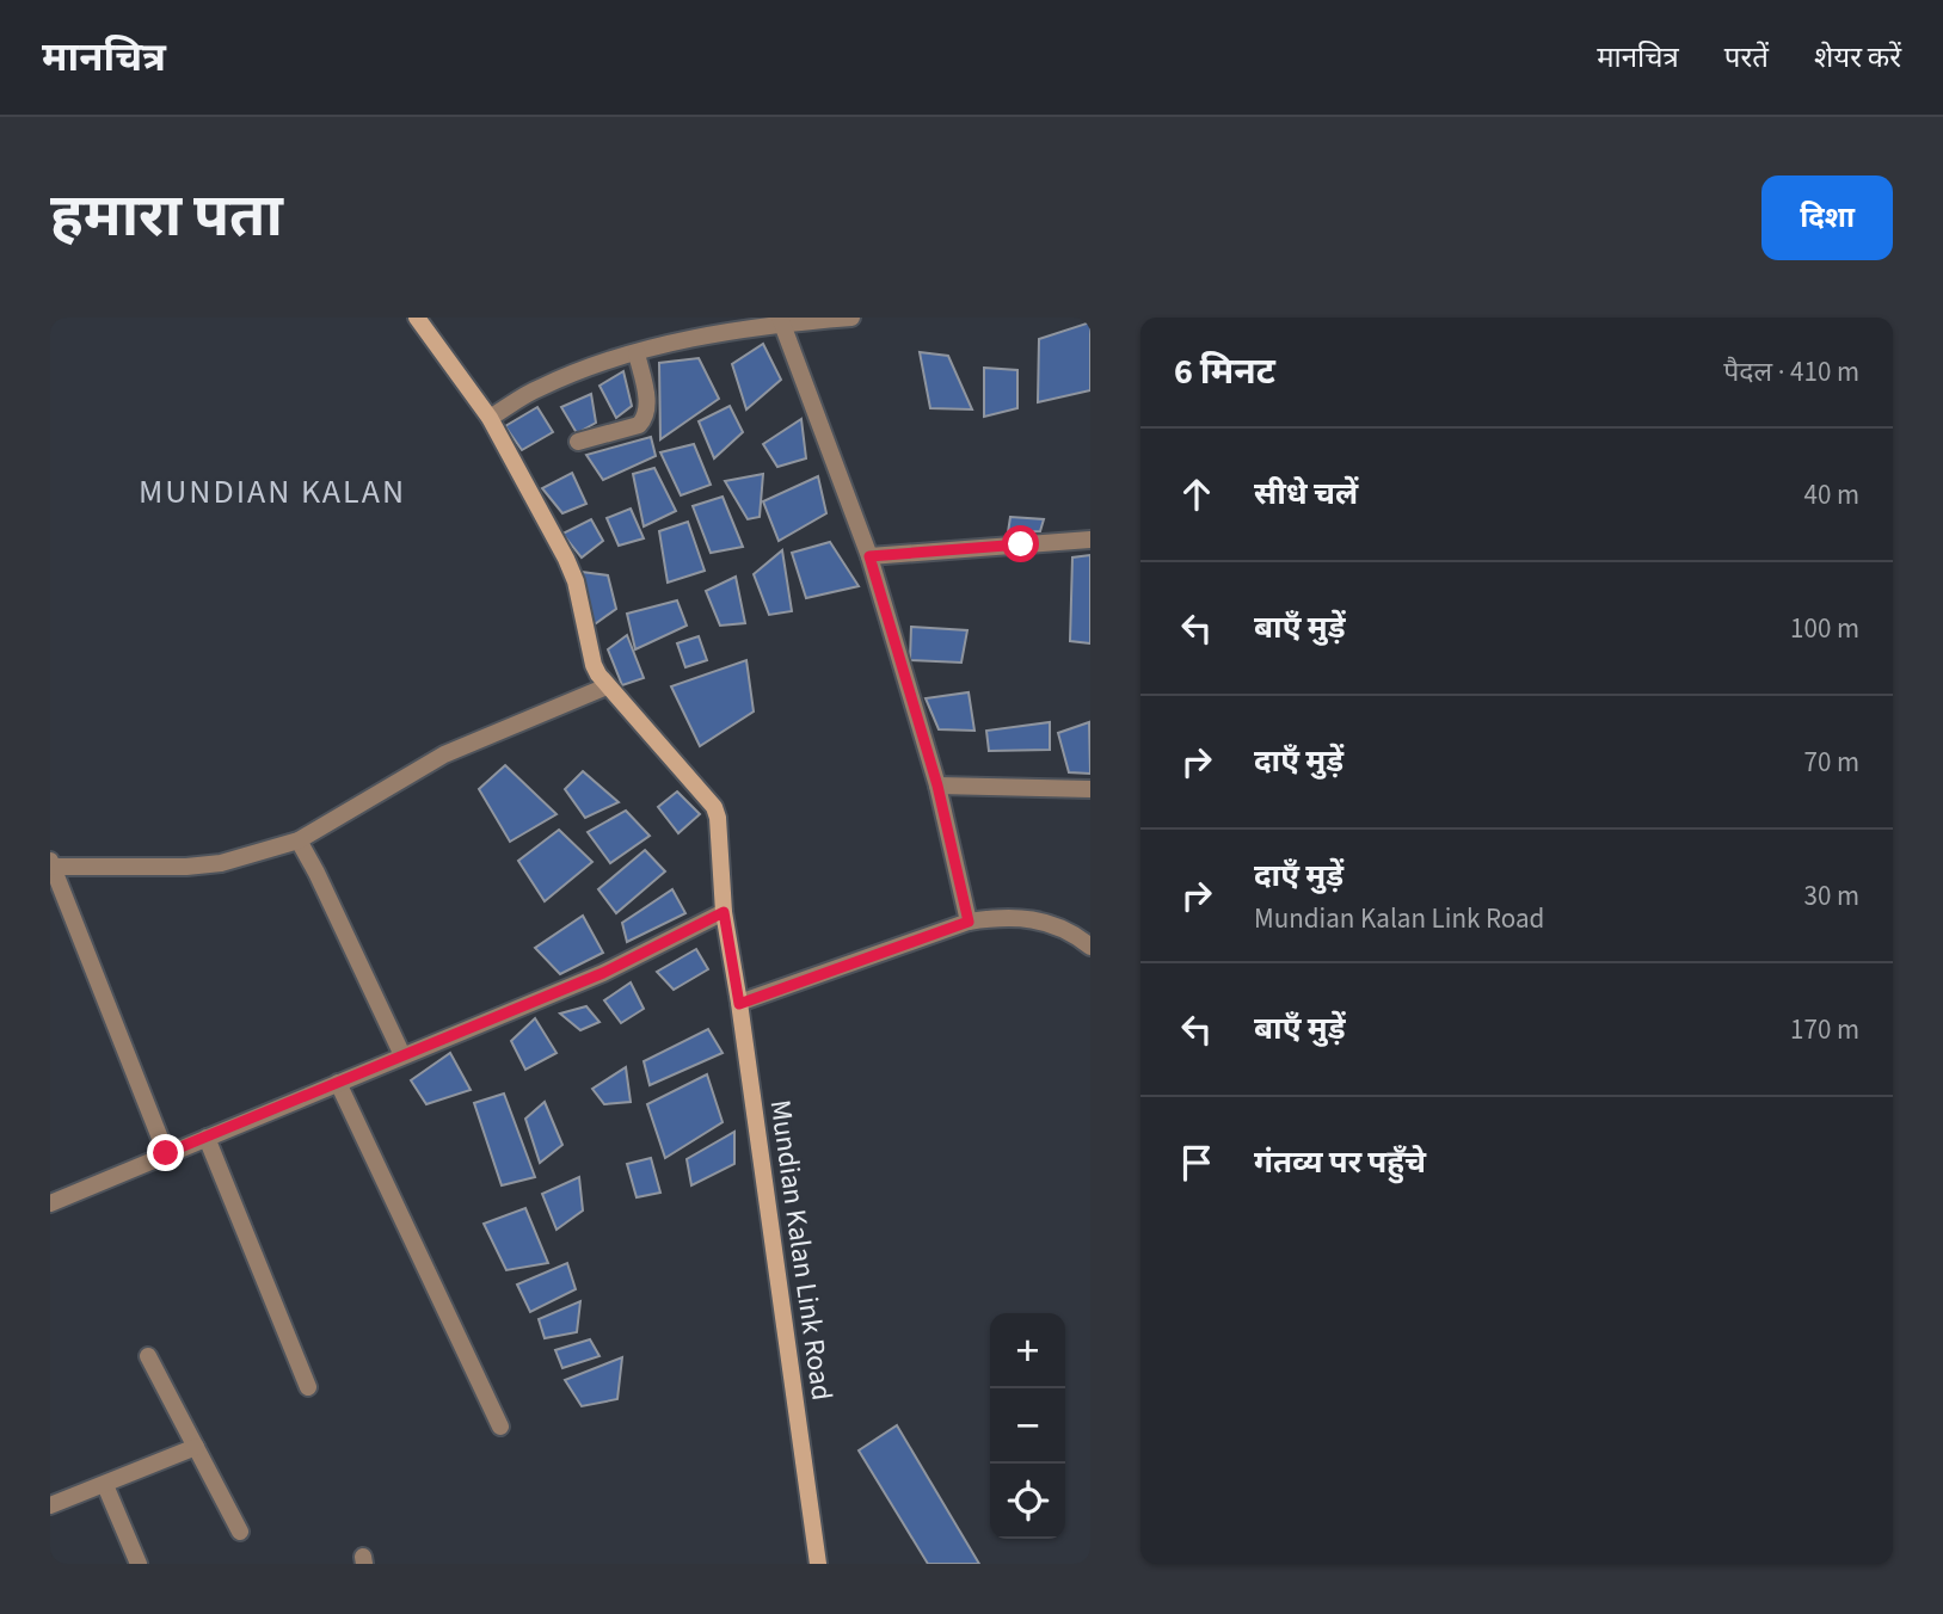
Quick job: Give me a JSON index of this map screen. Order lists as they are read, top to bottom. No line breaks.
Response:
{"streets":{"street":["Mundian Kalan Link Road"]},"districts":["MUNDIAN KALAN"],"page":{"header":"मानचित्र","nav":["मानचित्र","परतें","शेयर करें"],"title":"हमारा पता","buttons":"दिशा","heading":["6 मिनट","पैदल · 410 m"],"list":[["सीधे चलें","40 m"],["बाएँ मुड़ें","100 m"],["दाएँ मुड़ें","70 m"],["दाएँ मुड़ें","Mundian Kalan Link Road","30 m"],["बाएँ मुड़ें","170 m"],"गंतव्य पर पहुँचे"],"map_buttons":["+","−"]}}
